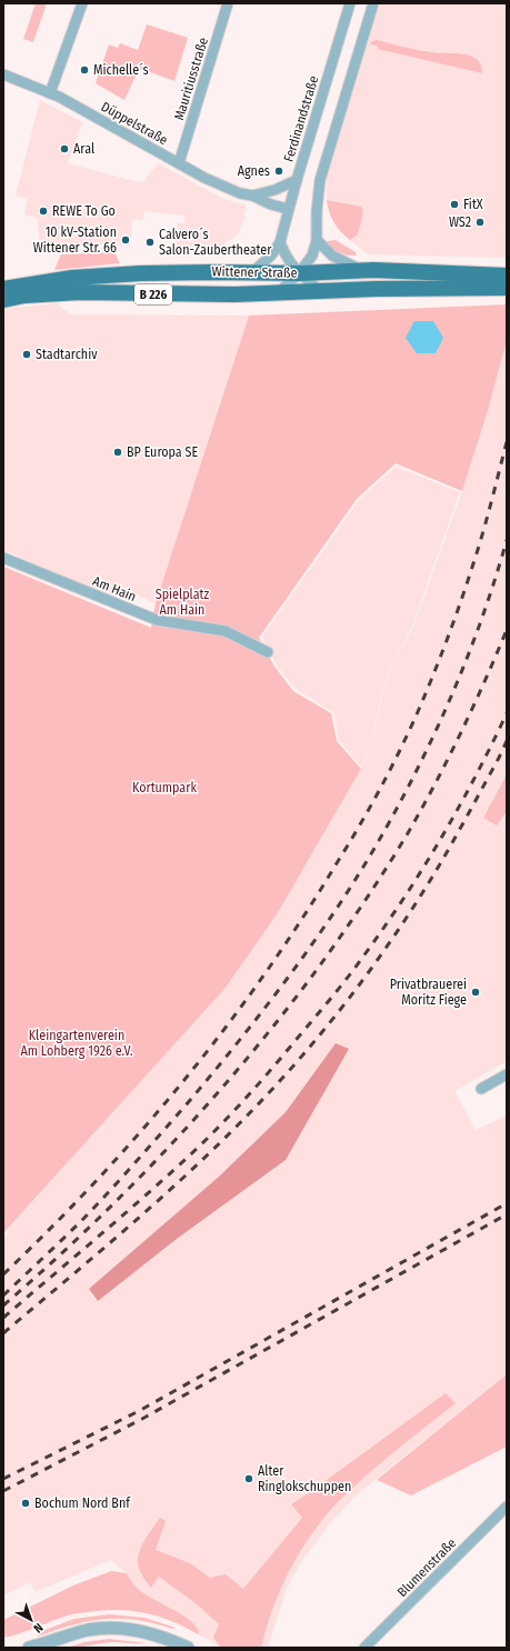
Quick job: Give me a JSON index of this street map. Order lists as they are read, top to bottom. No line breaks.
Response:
{"streets":{"main road":["Wittener Straße","B 226"],"street":["Mauritiusstraße","Ferdinandstraße","Düppelstraße","Am Hain","Blumenstraße"]},"crossings":[["Mauritiusstraße","Düppelstraße"],["Ferdinandstraße","Düppelstraße"],["Ferdinandstraße","Wittener Straße"]],"parks":["Spielplatz Am Hain","Kortumpark","Kleingartenverein Am Lohberg 1926 e.V."],"places":["Michelle´s","Aral","Agnes","FitX","REWE To Go","WS2","10 kV-Station Wittener Str. 66","Calvero´s Salon-Zaubertheater","Stadtarchiv","BP Europa SE","Privatbrauerei Moritz Fiege","Alter Ringlokschuppen","Bochum Nord Bnf"],"north":"bottom right"}
